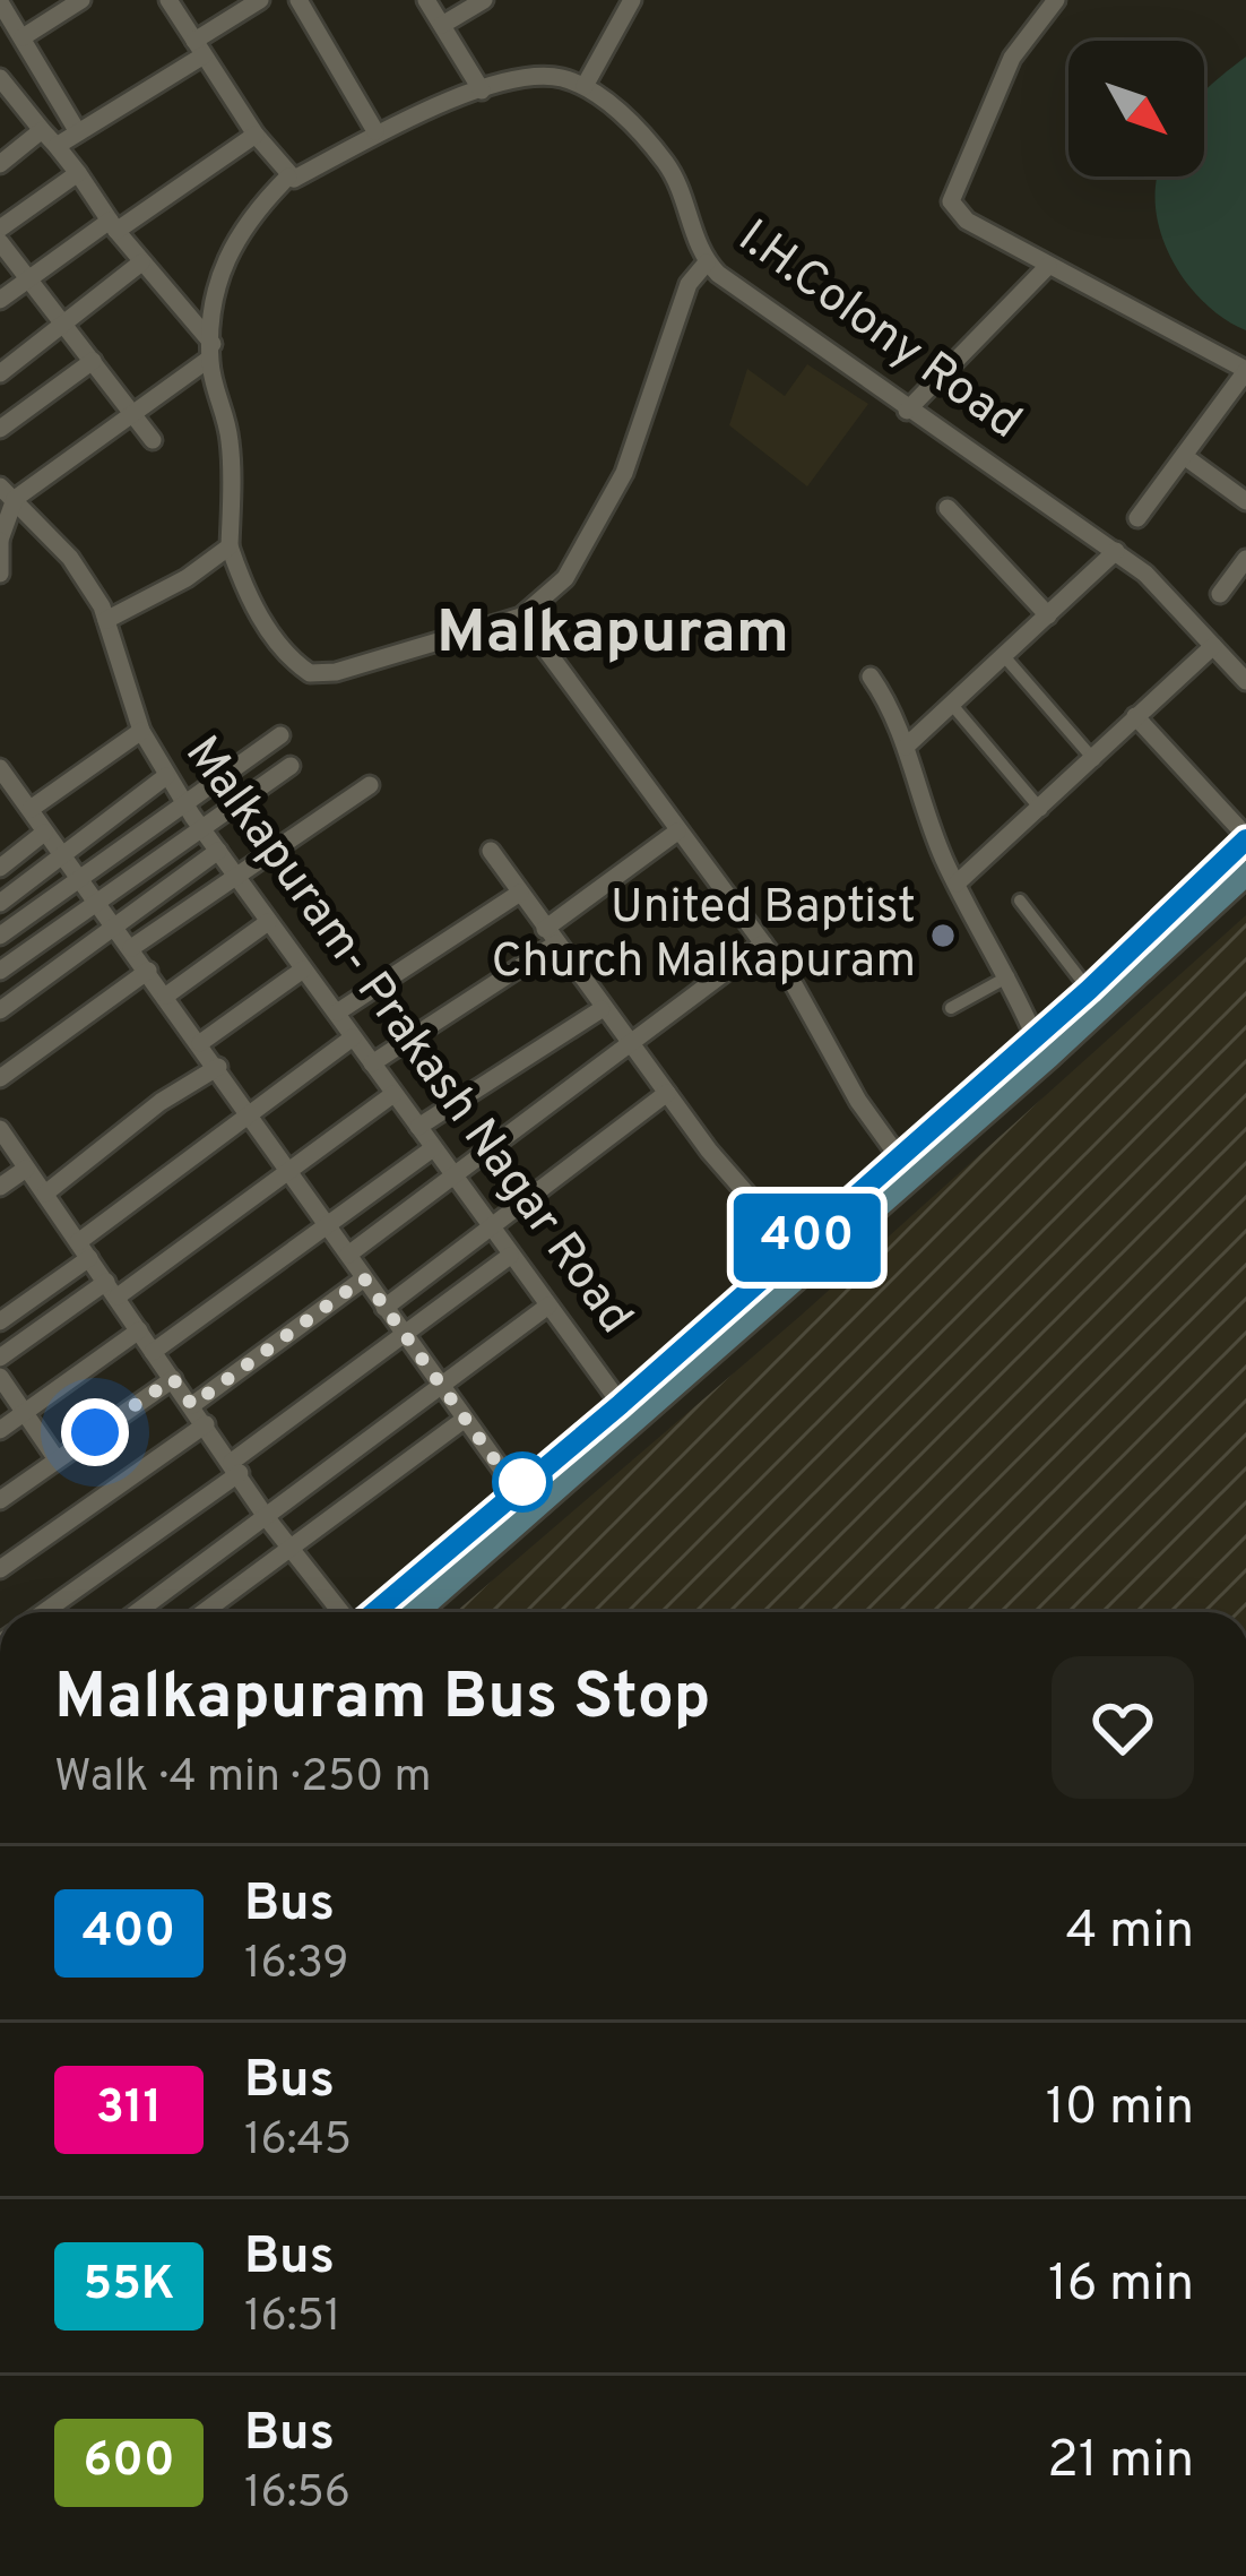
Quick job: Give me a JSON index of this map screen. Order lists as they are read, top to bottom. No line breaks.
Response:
{"streets":{"street":["I.H.Colony Road","Malkapuram- Prakash Nagar Road"]},"districts":["Malkapuram"],"places":["United Baptist Church Malkapuram"],"lines":["bus line 400"],"north":"bottom right","page":{"on_map":"400","heading":["Malkapuram Bus Stop","Walk · 4 min · 250 m"],"list":[{"mark":"400","name":"Bus","note":"16:39","value":"4 min"},{"mark":"311","name":"Bus","note":"16:45","value":"10 min"},{"mark":"55K","name":"Bus","note":"16:51","value":"16 min"},{"mark":"600","name":"Bus","note":"16:56","value":"21 min"}]}}
